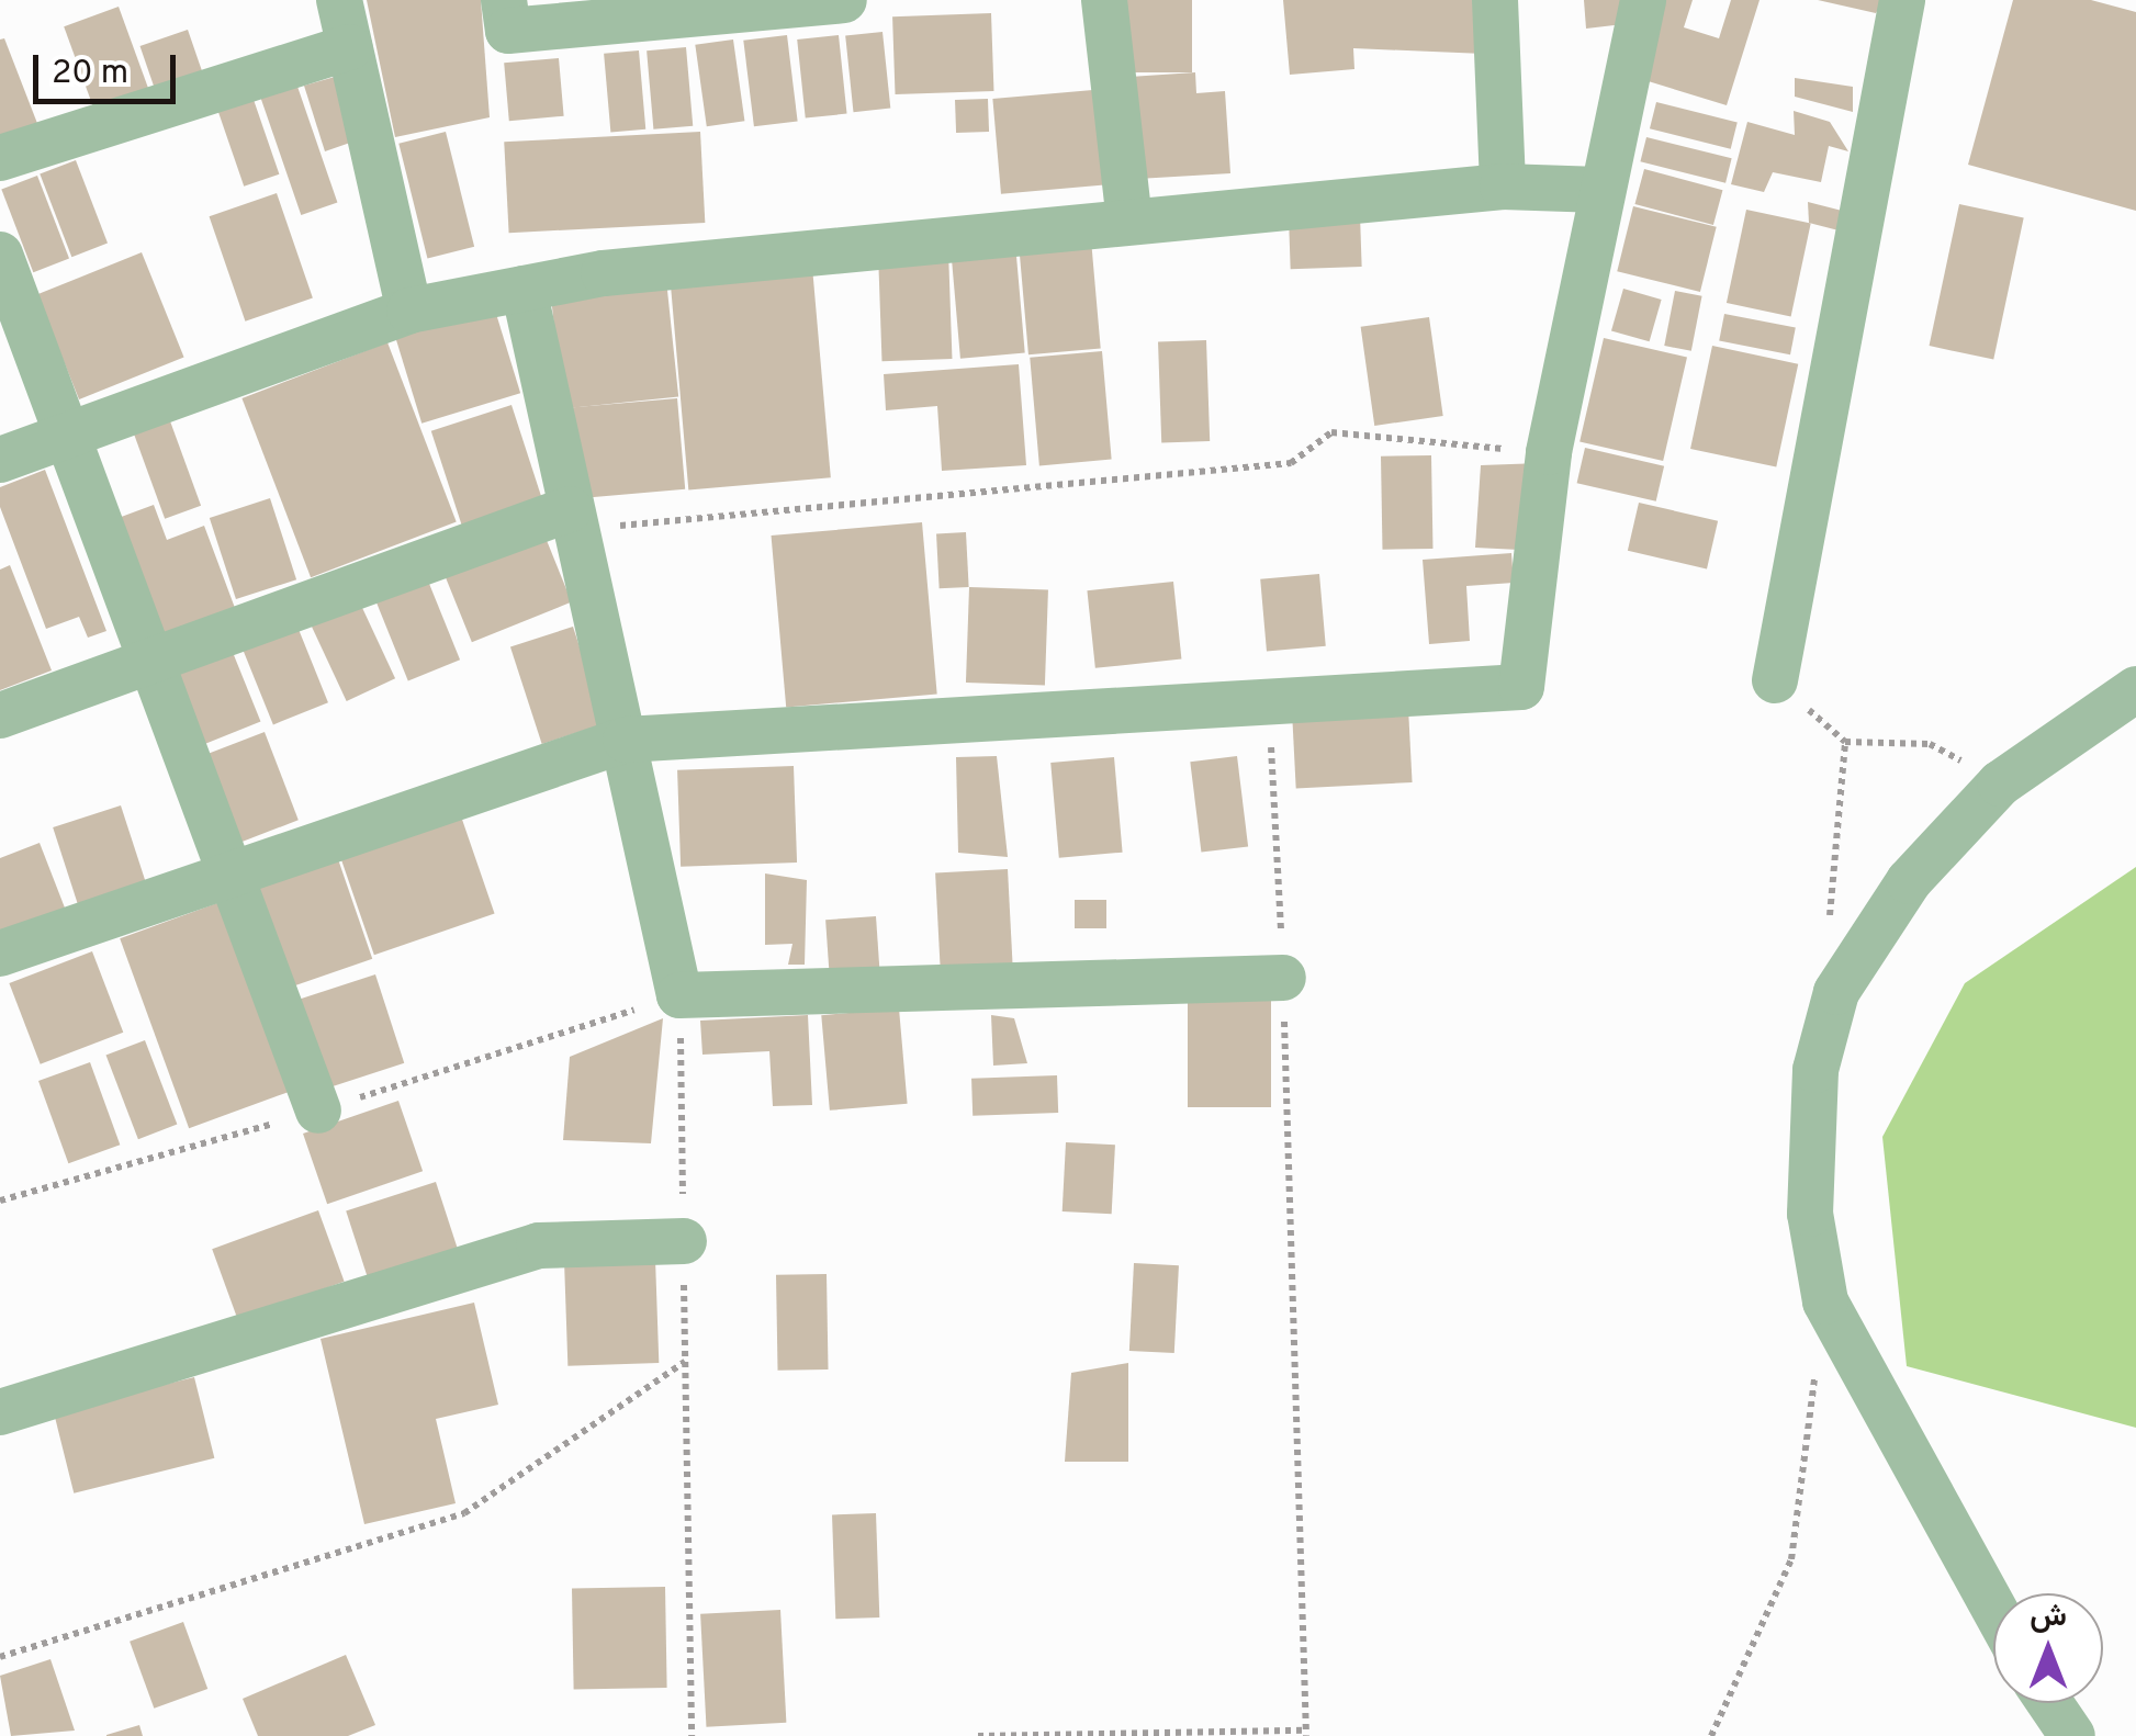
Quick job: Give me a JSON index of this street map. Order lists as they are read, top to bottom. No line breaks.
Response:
{"scale_bar":"20 m","north":"top"}
